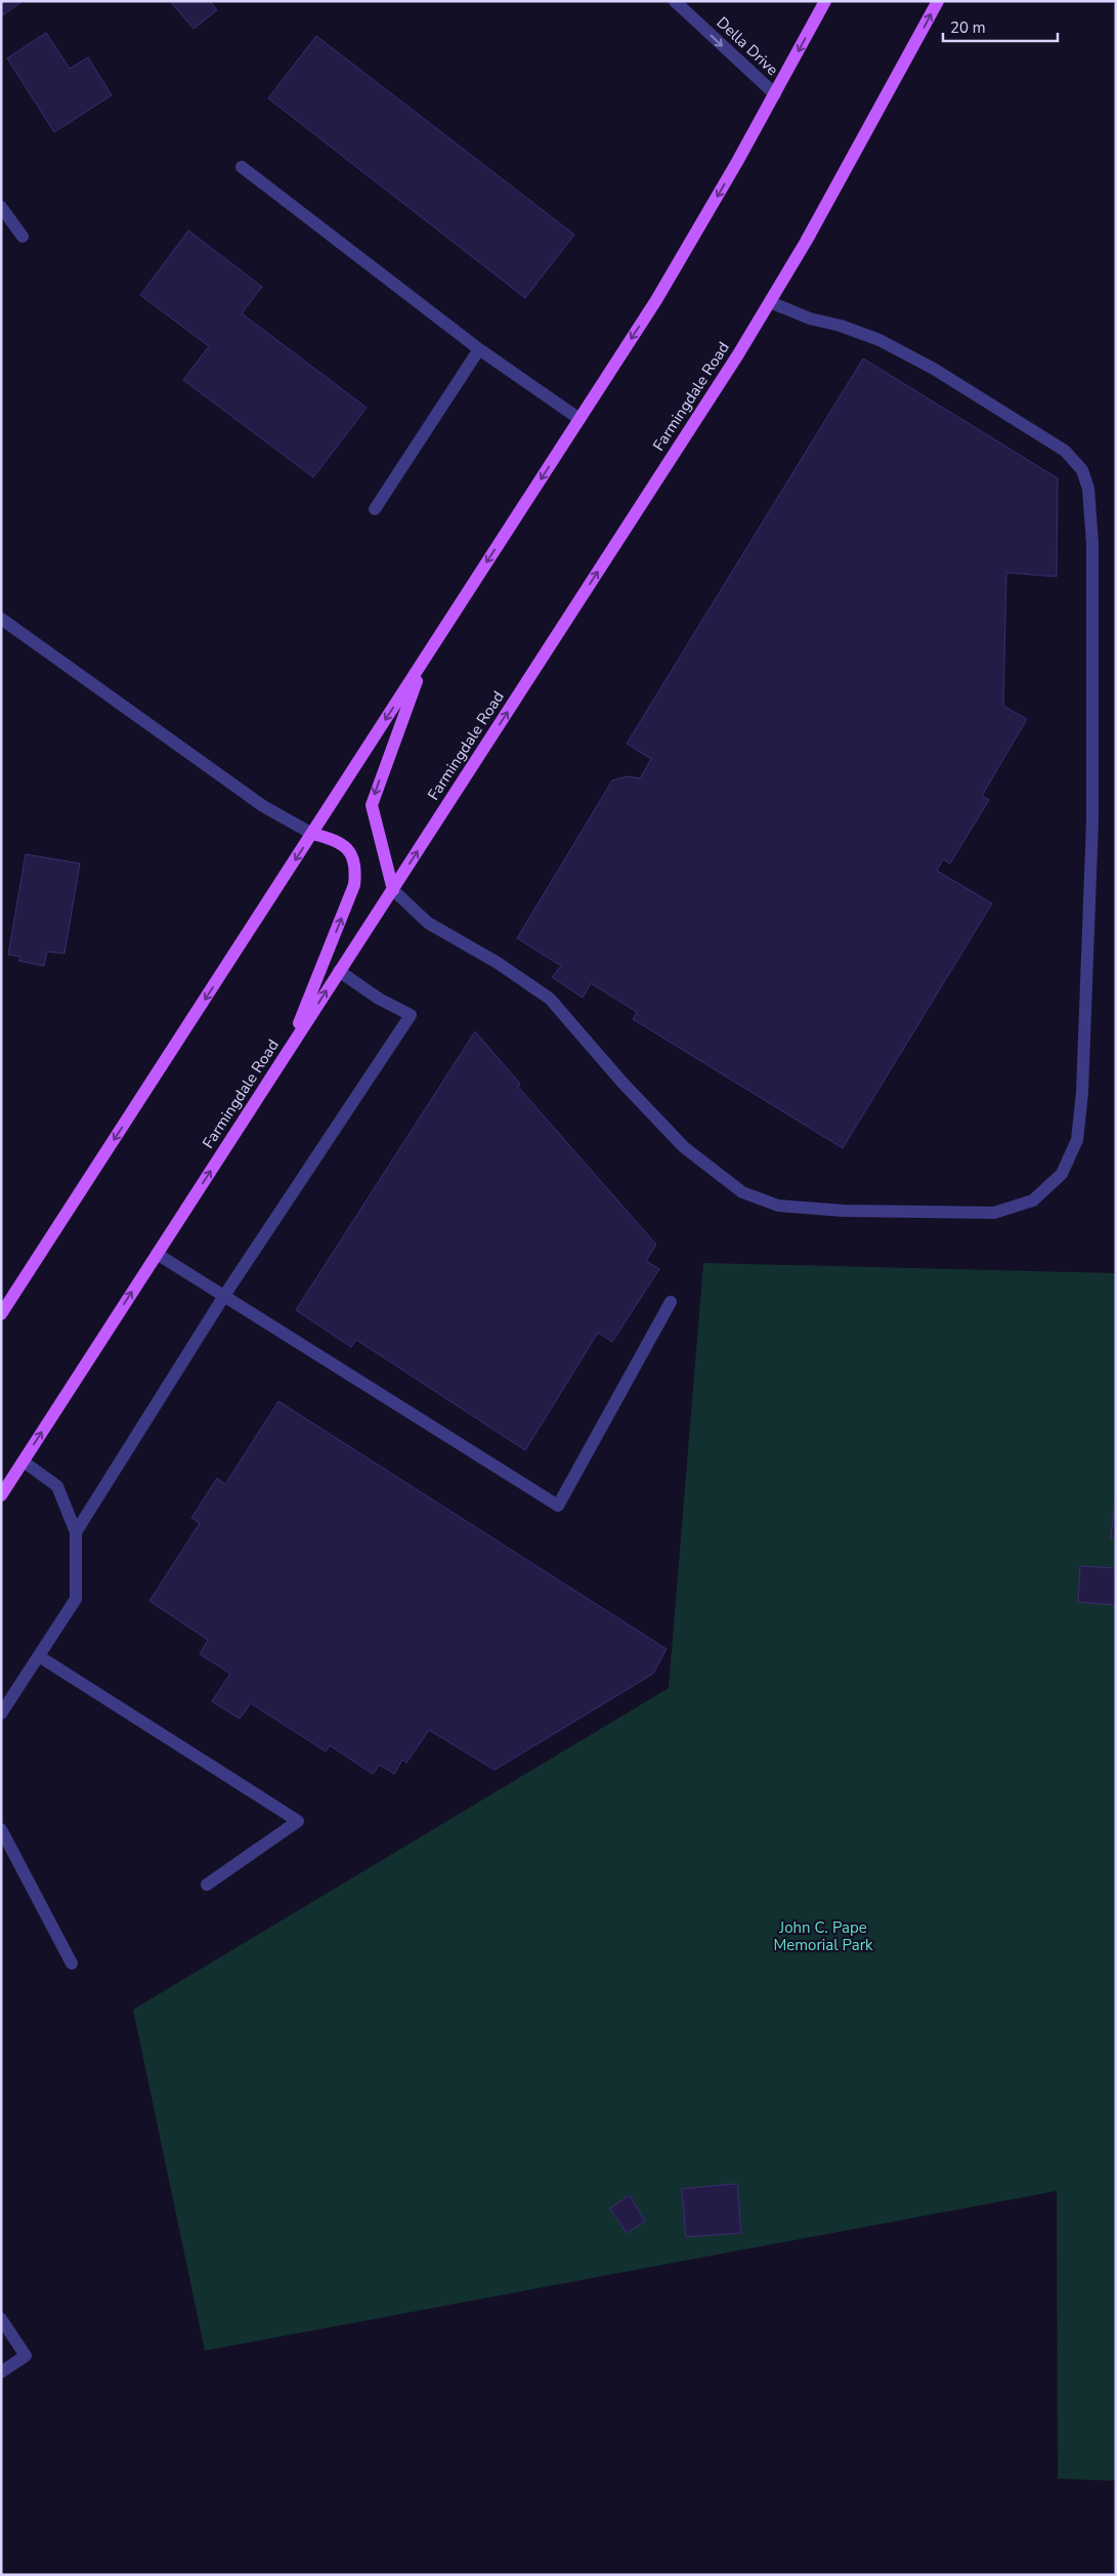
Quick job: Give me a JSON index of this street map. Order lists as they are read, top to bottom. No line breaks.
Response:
{"streets":{"main road":["Farmingdale Road"],"street":["Della Drive"]},"one_way":["Della Drive"],"parks":["John C. Pape Memorial Park"],"scale_bar":"20 m"}
